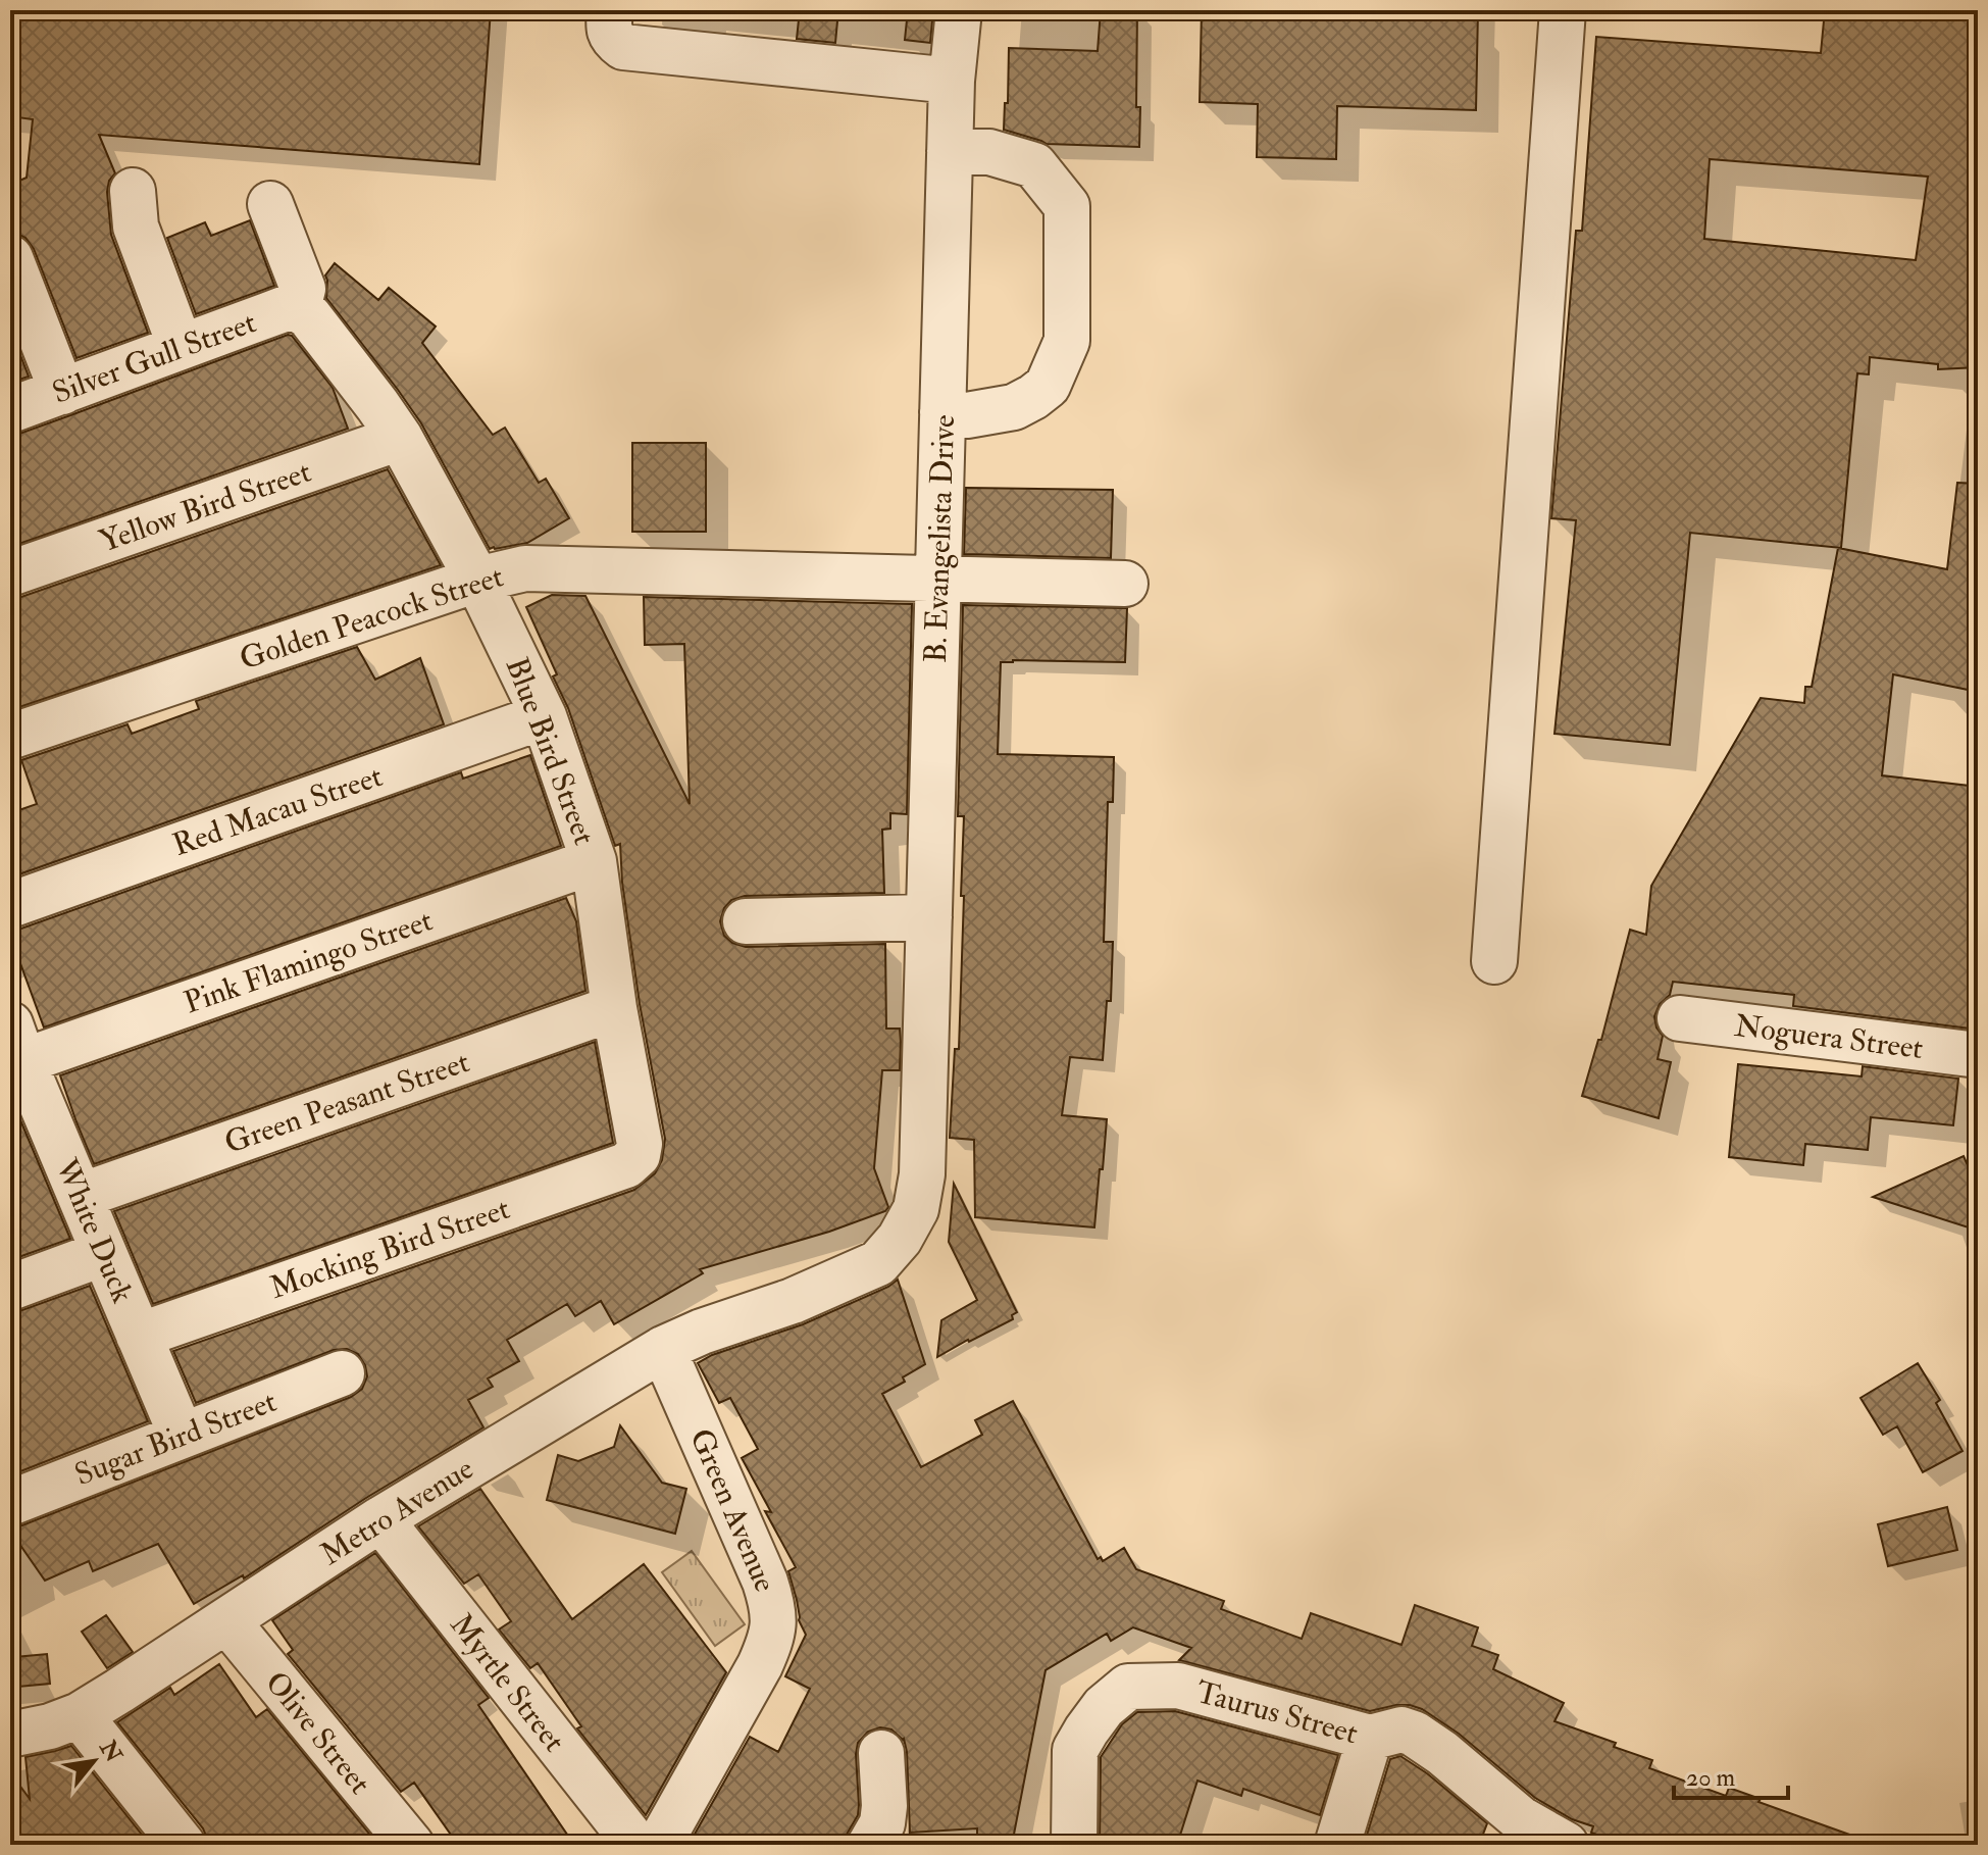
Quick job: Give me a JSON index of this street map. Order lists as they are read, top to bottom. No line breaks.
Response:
{"streets":{"street":["Silver Gull Street","Yellow Bird Street","B. Evangelista Drive","Golden Peacock Street","Blue Bird Street","Red Macau Street","Pink Flamingo Street","Noguera Street","Green Peasant Street","White Duck","Mocking Bird Street","Sugar Bird Street","Green Avenue","Metro Avenue","Myrtle Street","Taurus Street","Olive Street"]},"crossings":[["Silver Gull Street","Blue Bird Street"],["Yellow Bird Street","Blue Bird Street"],["B. Evangelista Drive","Golden Peacock Street"],["B. Evangelista Drive","Metro Avenue"],["Golden Peacock Street","Blue Bird Street"],["Blue Bird Street","Red Macau Street"],["Blue Bird Street","Pink Flamingo Street"],["Blue Bird Street","Green Peasant Street"],["Blue Bird Street","Mocking Bird Street"],["Pink Flamingo Street","White Duck"],["Green Peasant Street","White Duck"],["White Duck","Mocking Bird Street"],["White Duck","Sugar Bird Street"],["Green Avenue","Metro Avenue"],["Metro Avenue","Myrtle Street"],["Metro Avenue","Olive Street"]],"scale_bar":"20 m","north":"top right"}
